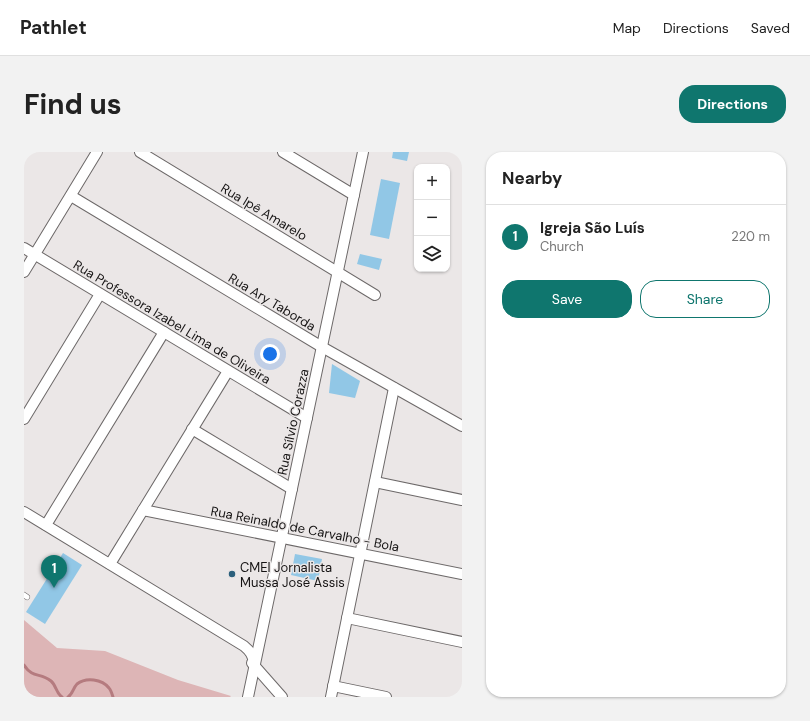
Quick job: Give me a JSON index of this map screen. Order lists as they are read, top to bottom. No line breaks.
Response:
{"streets":{"street":["Rua Ipê Amarelo","Rua Ary Taborda","Rua Professora Izabel Lima de Oliveira","Rua Sílvio Corazza","Rua Reinaldo de Carvalho - Bola"]},"crossings":[["Rua Ipê Amarelo","Rua Sílvio Corazza"],["Rua Ary Taborda","Rua Sílvio Corazza"],["Rua Professora Izabel Lima de Oliveira","Rua Sílvio Corazza"],["Rua Sílvio Corazza","Rua Reinaldo de Carvalho - Bola"]],"places":["CMEI Jornalista Mussa José Assis"],"page":{"header":"Pathlet","nav":["Map","Directions","Saved"],"buttons":["Directions",["Save","Share"]],"title":"Find us","heading":"Nearby","map_buttons":["+","−"],"list":[{"mark":"1","name":"Igreja São Luís","note":"Church","value":"220 m"}],"pins":"1"}}
